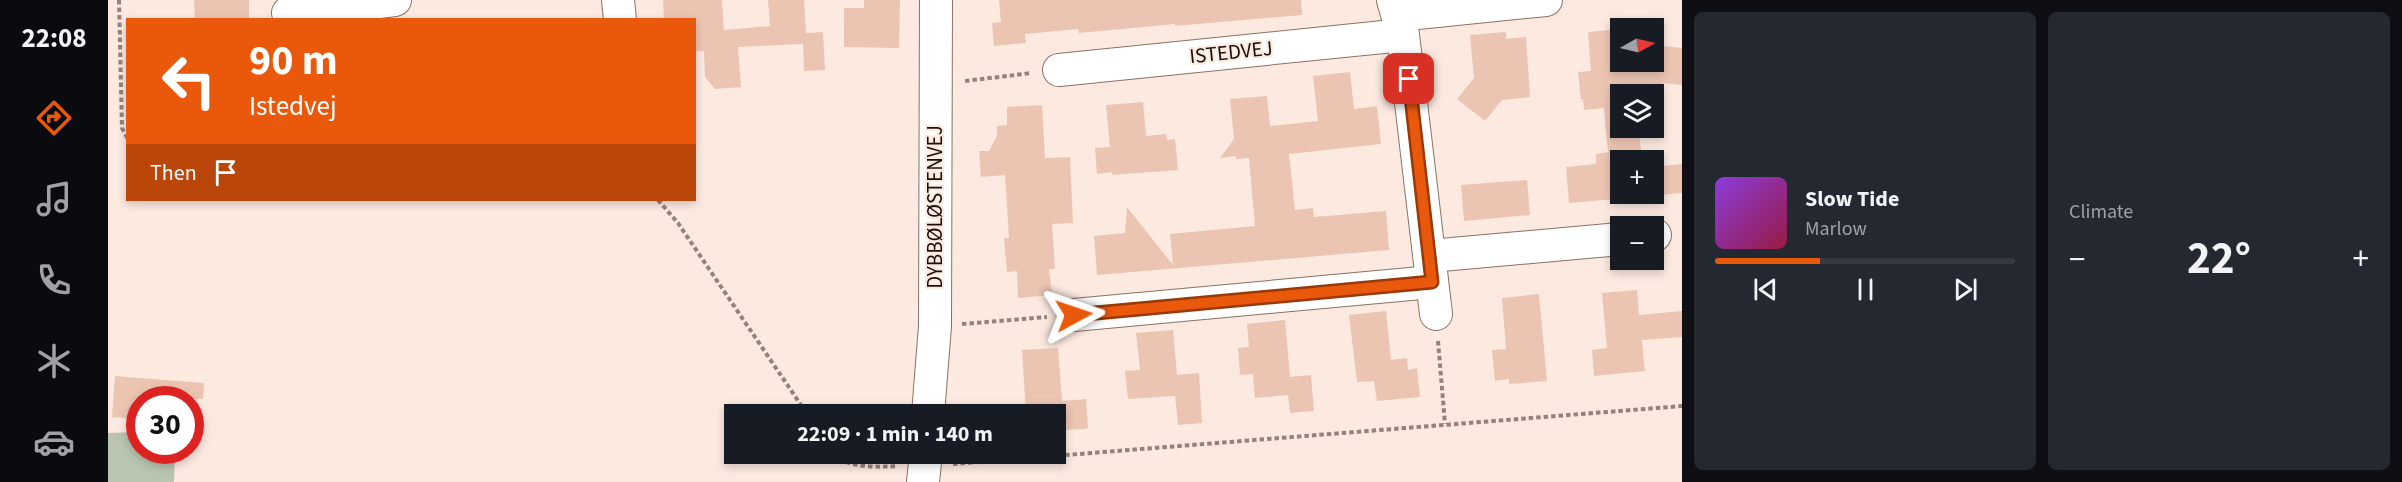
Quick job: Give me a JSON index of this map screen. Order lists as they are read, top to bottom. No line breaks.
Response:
{"streets":{"street":["ISTEDVEJ","DYBBØLØSTENVEJ"]},"north":"right","page":{"tabs":"22:08","tile":"Climate","map_buttons":["+","−"],"turn":["90 m","Istedvej"],"then":"Then","song":["Slow Tide","Marlow"],"heat":["−","22°","+"],"limit":"30","trip":"22:09 · 1 min · 140 m"}}
